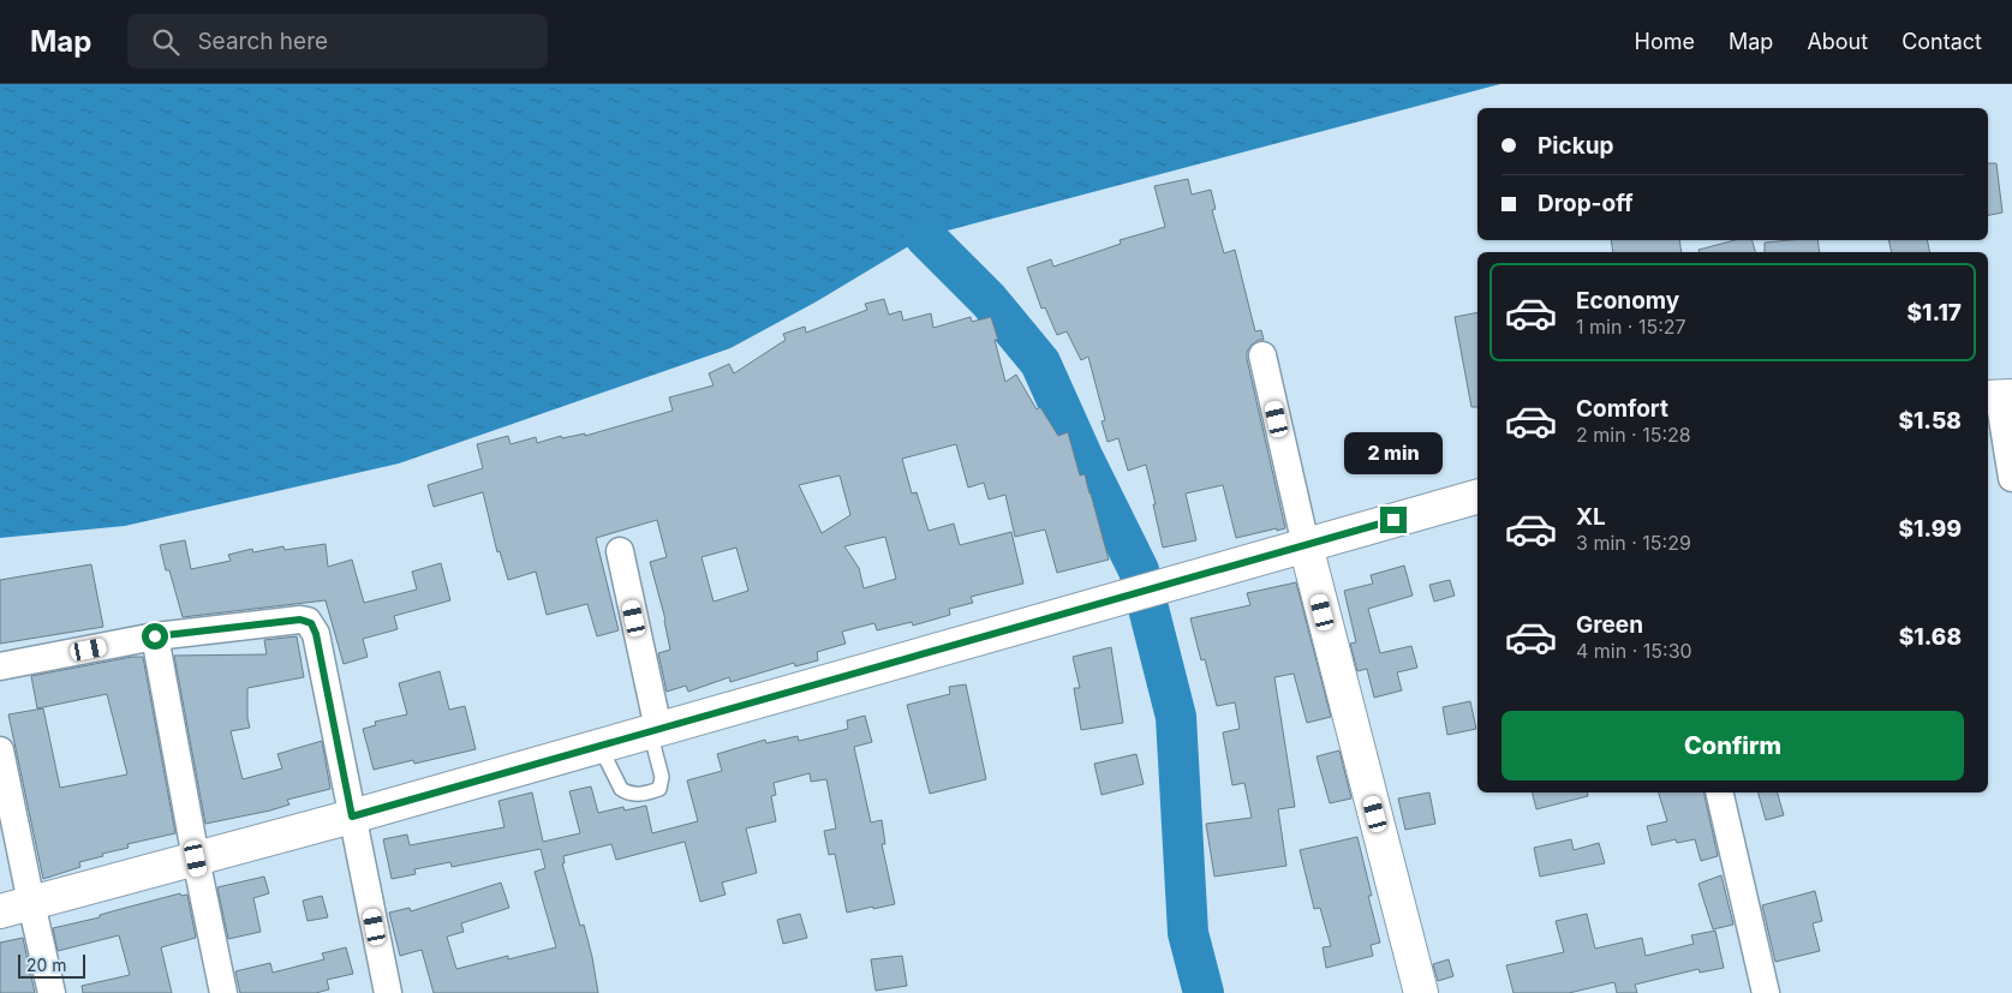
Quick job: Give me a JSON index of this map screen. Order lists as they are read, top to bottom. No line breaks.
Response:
{"scale_bar":"20 m","page":{"header":"Map","search":"Search here","nav":["Home","Map","About","Contact"],"banner":["Pickup","Drop-off"],"list":[{"name":"Economy","note":"1 min · 15:27","value":"$1.17"},{"name":"Comfort","note":"2 min · 15:28","value":"$1.58"},{"name":"XL","note":"3 min · 15:29","value":"$1.99"},{"name":"Green","note":"4 min · 15:30","value":"$1.68"}],"bubble":"2 min","buttons":"Confirm","scale":"20 m"}}
